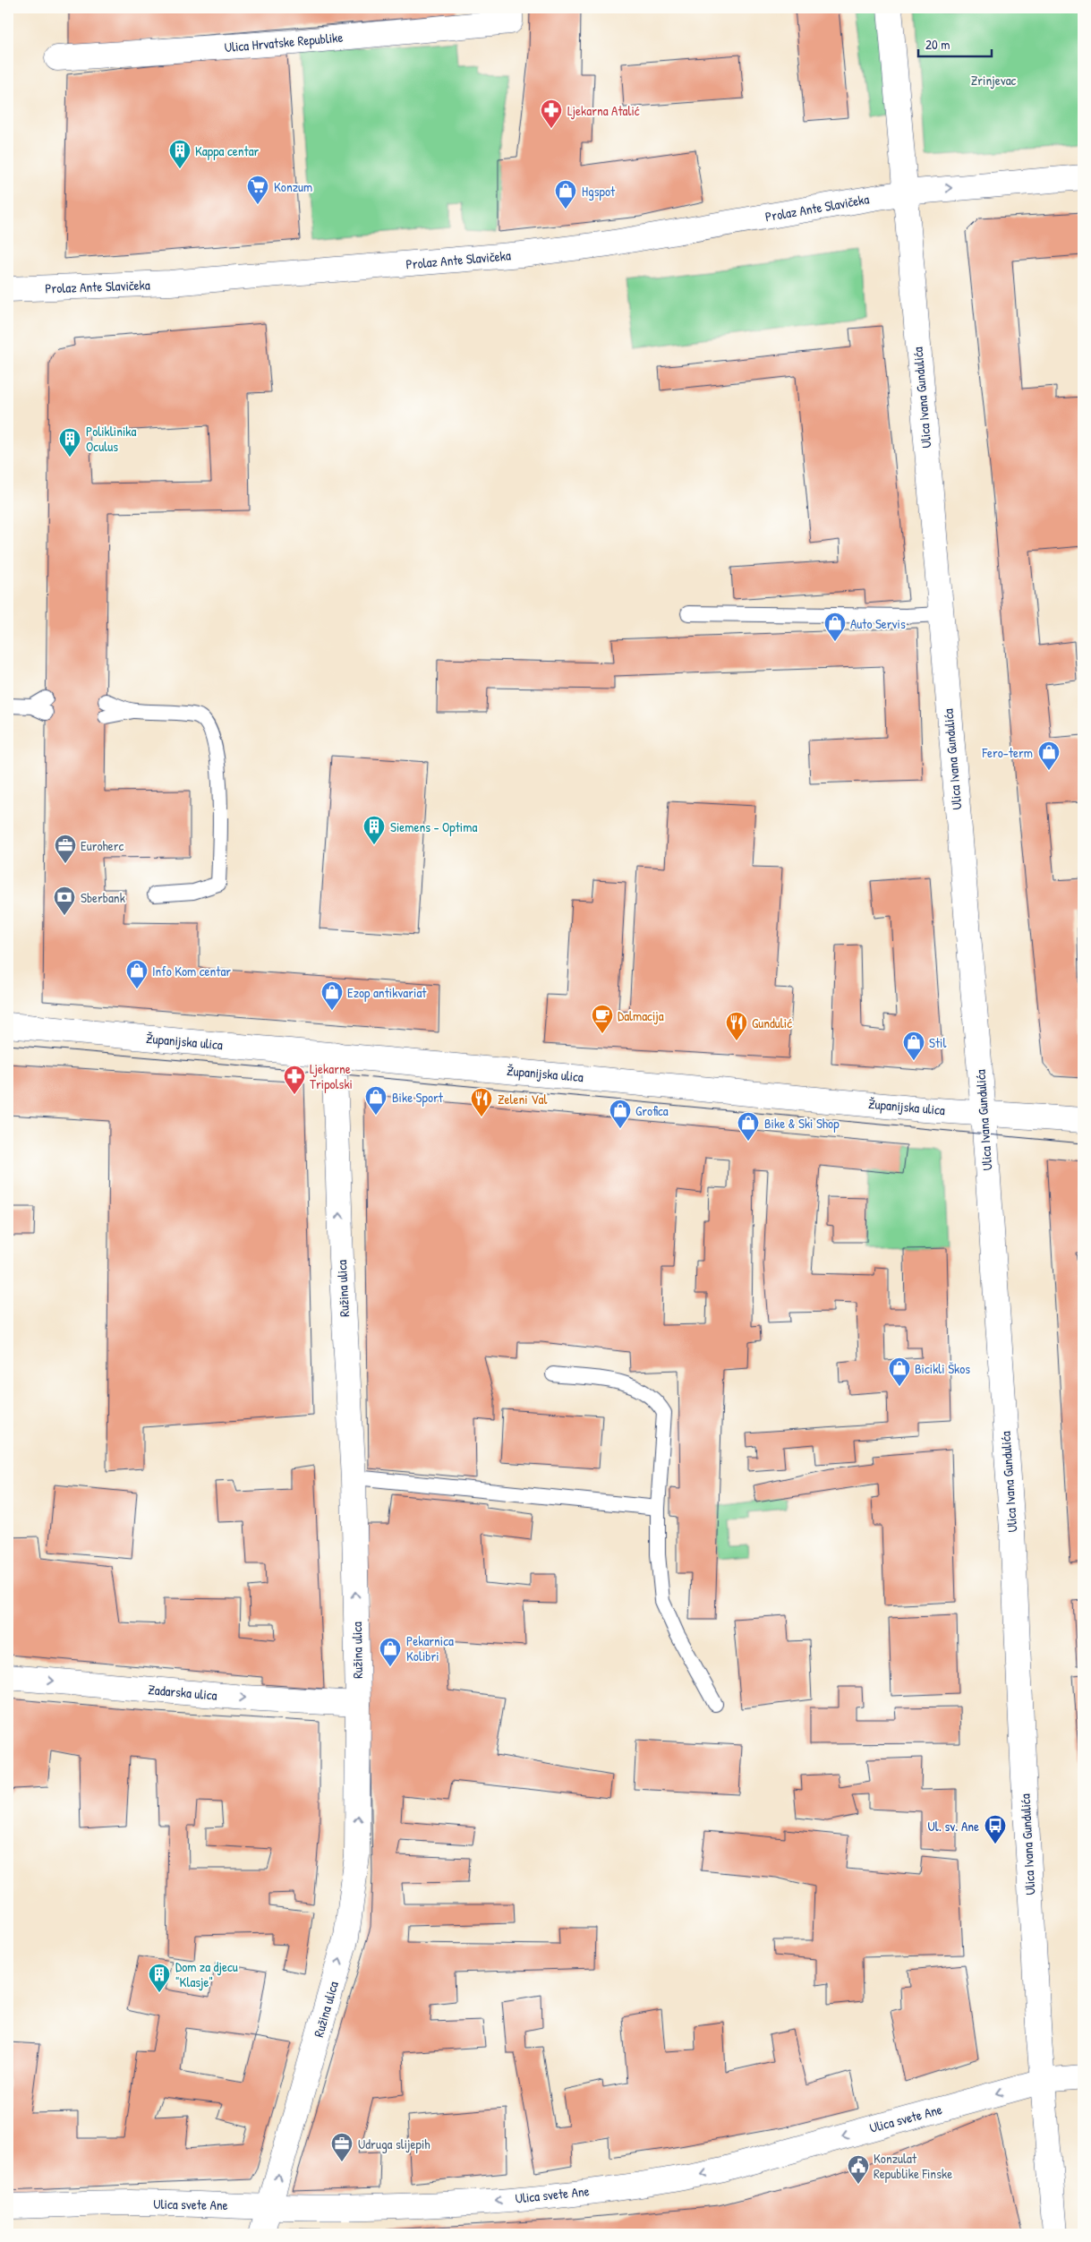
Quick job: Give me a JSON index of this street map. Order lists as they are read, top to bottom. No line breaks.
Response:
{"streets":{"street":["Ulica Hrvatske Republike","Prolaz Ante Slavičeka","Ulica Ivana Gundulića","Županijska ulica","Ružina ulica","Zadarska ulica","Ulica svete Ane"]},"crossings":[["Prolaz Ante Slavičeka","Ulica Ivana Gundulića"],["Ulica Ivana Gundulića","Županijska ulica"],["Ulica Ivana Gundulića","Ulica svete Ane"],["Županijska ulica","Ružina ulica"],["Ružina ulica","Zadarska ulica"],["Ružina ulica","Ulica svete Ane"]],"one_way":["Ružina ulica","Zadarska ulica","Ulica svete Ane"],"parks":["Zrinjevac"],"places":{"pharmacy":["Ljekarna Atalić","Ljekarne Tripolski"],"building":["Kappa centar","Poliklinika Oculus","Siemens - Optima","Dom za djecu \"Klasje\""],"supermarket":["Konzum"],"shop":["Hgspot","Auto Servis","Fero-term","Info Kom centar","Ezop antikvariat","Stil","Bike Sport","Grofica","Bike & Ski Shop","Bicikli Škos","Pekarnica Kolibri"],"office":["Euroherc","Udruga slijepih"],"bank":["Sberbank"],"cafe":["Dalmacija"],"restaurant":["Gundulić","Zeleni Val"],"bus stop":["Ul. sv. Ane"],"public building":["Konzulat Republike Finske"]},"scale_bar":"20 m"}
